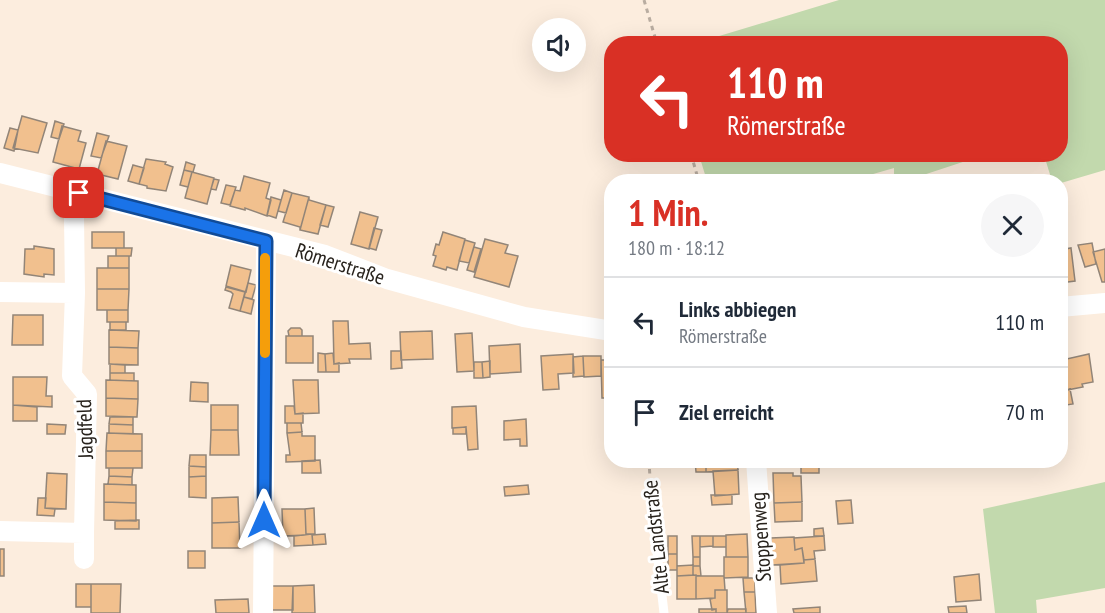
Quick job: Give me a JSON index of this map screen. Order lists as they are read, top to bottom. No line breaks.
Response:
{"streets":{"street":["Römerstraße","Jagdfeld","Stoppenweg"],"lane":["Alte Landstraße"]},"crossings":[["Römerstraße","Jagdfeld"]],"page":{"turn":["110 m","Römerstraße"],"heading":["1 Min.","180 m · 18:12"],"list":[{"name":"Links abbiegen","note":"Römerstraße","value":"110 m"},{"name":"Ziel erreicht","value":"70 m"}]}}
